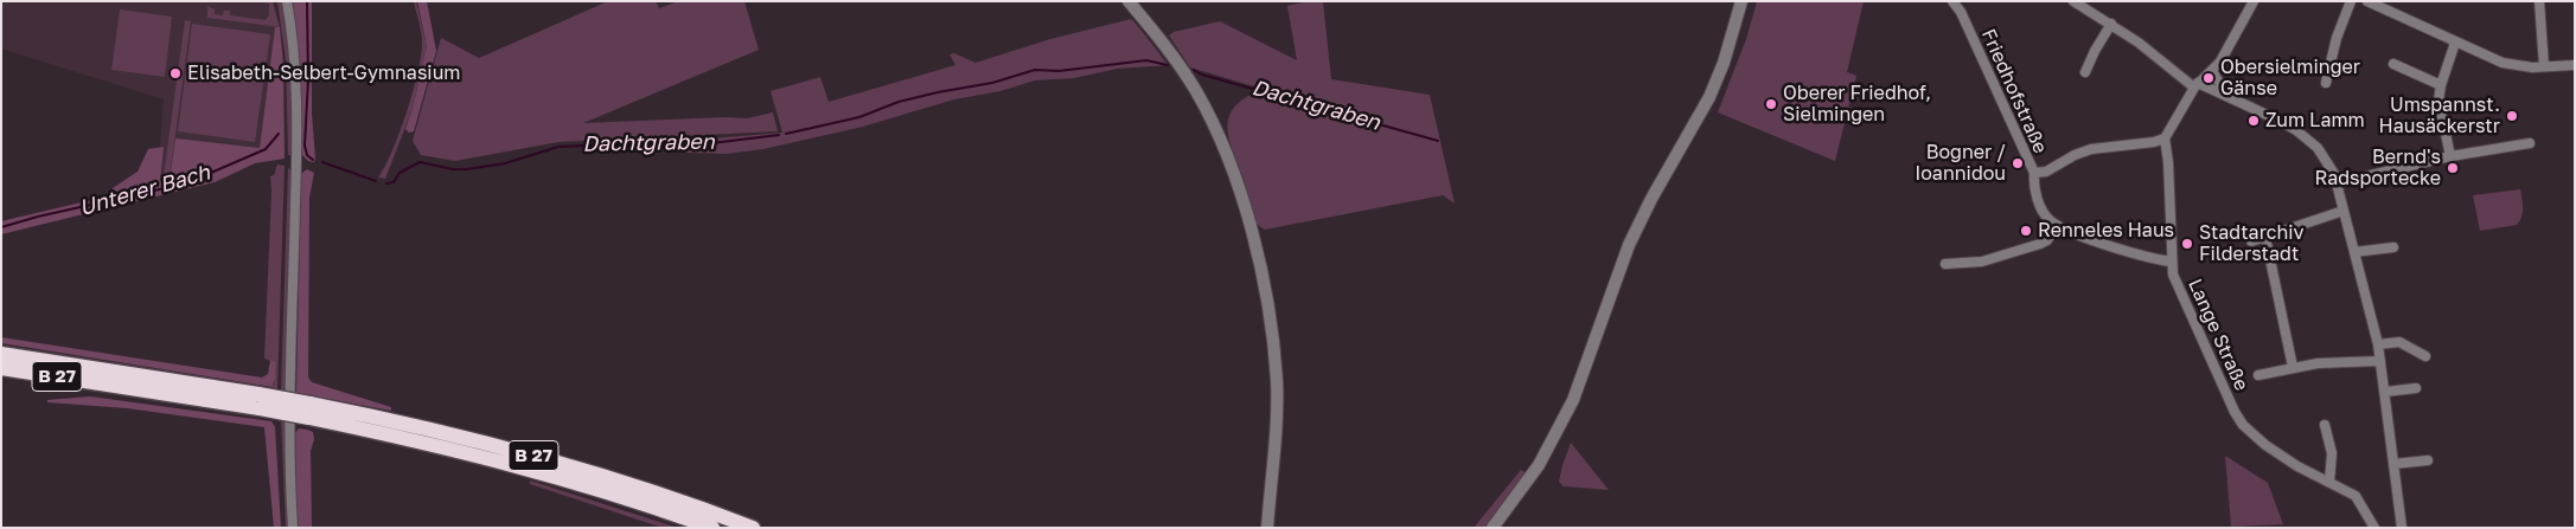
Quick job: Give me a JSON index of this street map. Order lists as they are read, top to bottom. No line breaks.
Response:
{"streets":{"highway":["B 27"],"street":["Friedhofstraße","Lange Straße"]},"water":["Dachtgraben","Unterer Bach"],"places":["Elisabeth-Selbert-Gymnasium","Obersielminger Gänse","Oberer Friedhof, Sielmingen","Umspannst. Hausäckerstr","Zum Lamm","Bogner / Ioannidou","Bernd's Radsportecke","Renneles Haus","Stadtarchiv Filderstadt"]}
